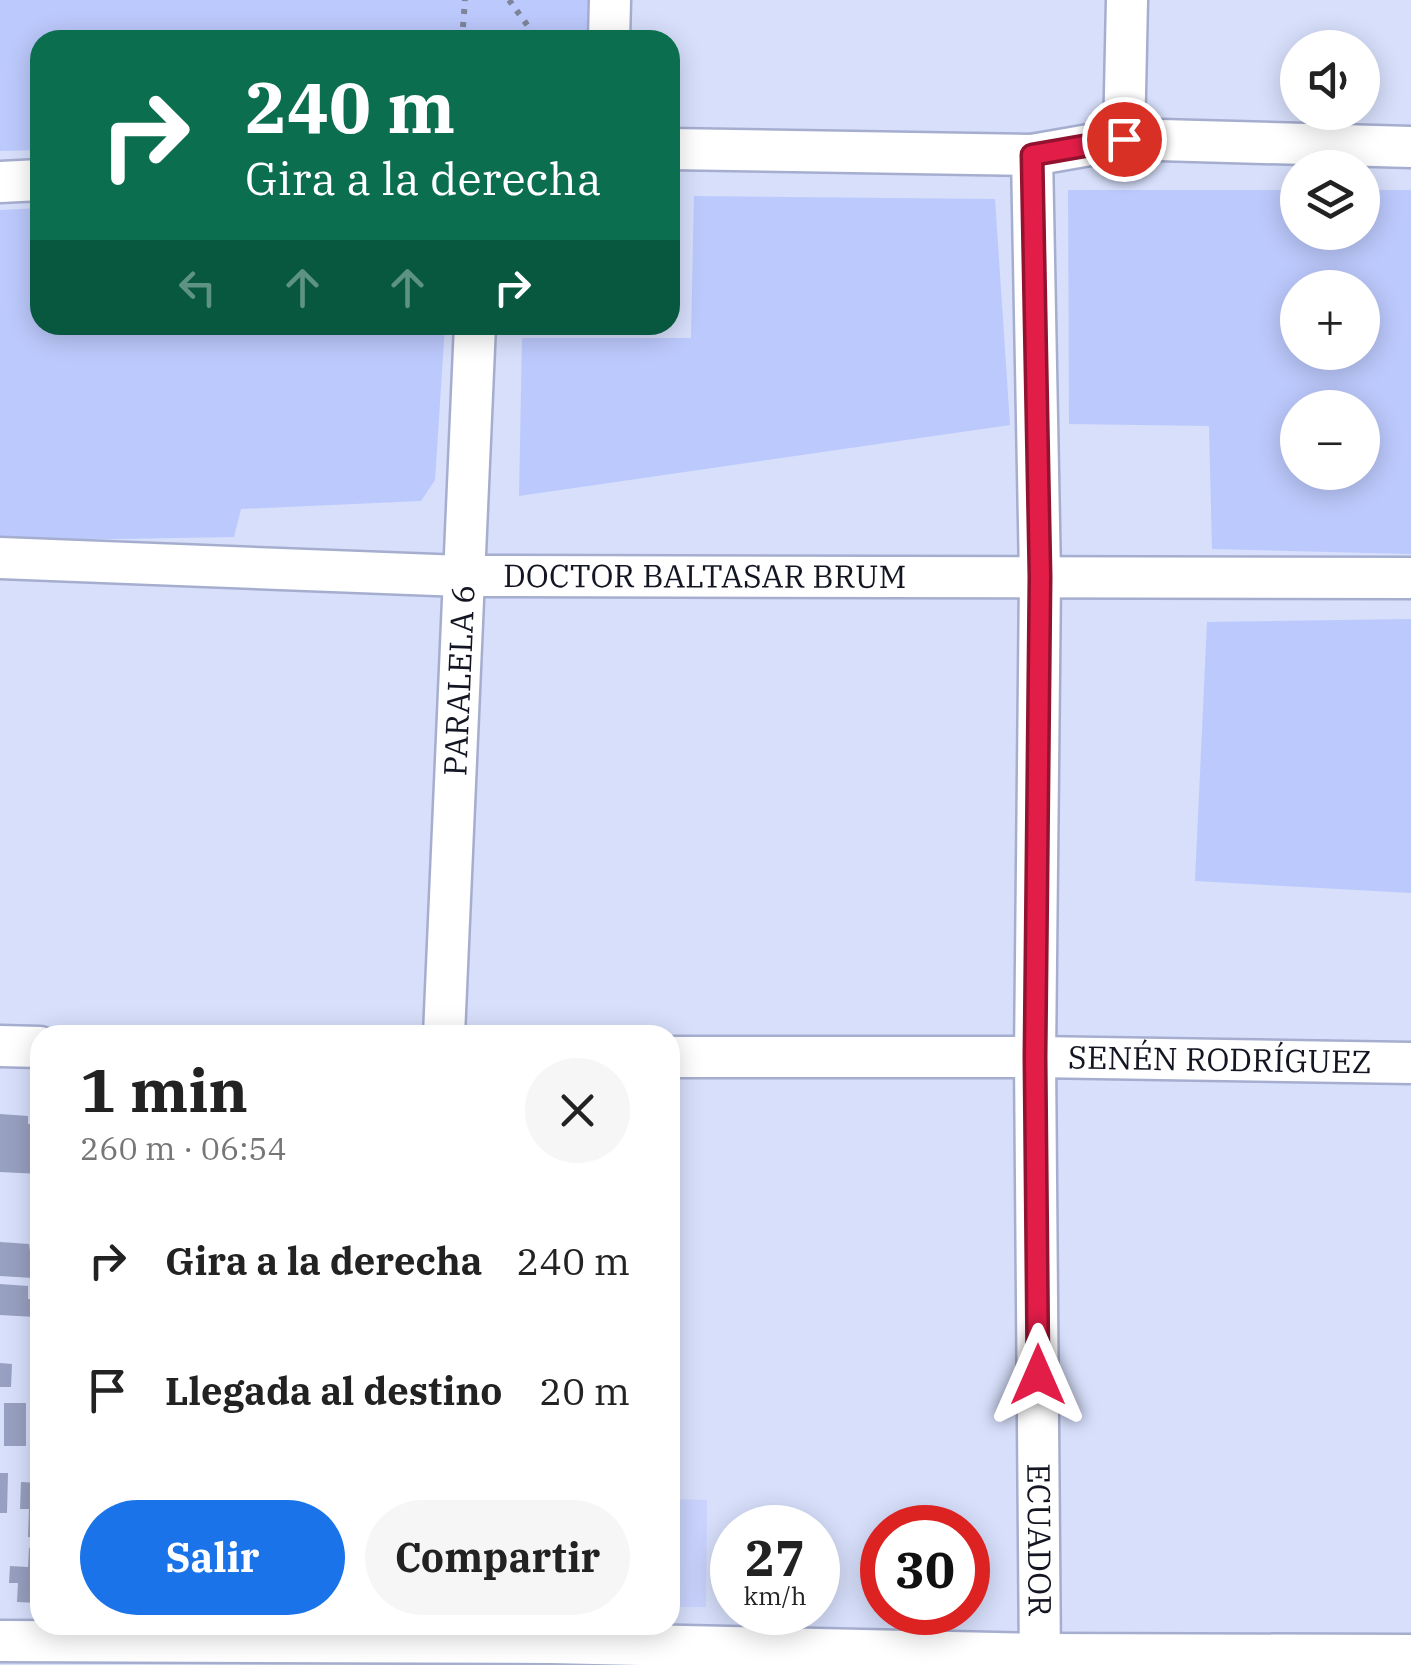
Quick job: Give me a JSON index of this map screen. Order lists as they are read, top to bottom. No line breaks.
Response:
{"streets":{"street":["DOCTOR BALTASAR BRUM","PARALELA 6","SENÉN RODRÍGUEZ","ECUADOR"]},"crossings":[["DOCTOR BALTASAR BRUM","PARALELA 6"],["DOCTOR BALTASAR BRUM","ECUADOR"],["SENÉN RODRÍGUEZ","ECUADOR"]],"page":{"map_buttons":["+","−"],"turn":["240 m","Gira a la derecha"],"heading":["1 min","260 m · 06:54"],"list":[{"name":"Gira a la derecha","value":"240 m"},{"name":"Llegada al destino","value":"20 m"}],"buttons":["Salir","Compartir"],"speed":"27 km/h","limit":"30"}}
